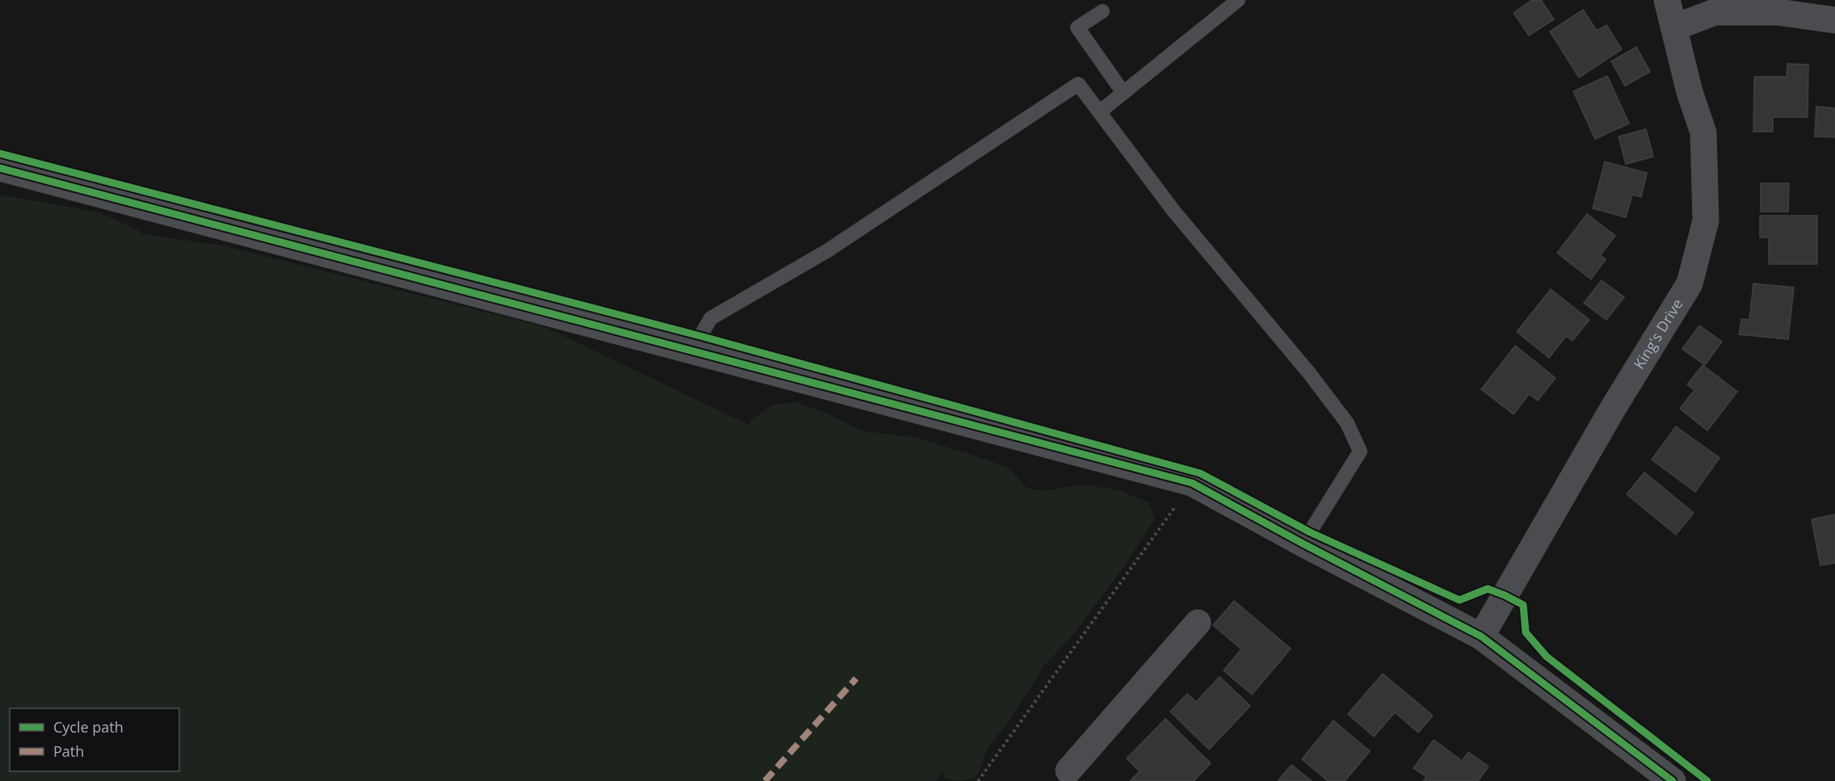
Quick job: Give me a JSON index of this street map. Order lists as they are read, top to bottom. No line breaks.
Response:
{"streets":{"street":["King's Drive"]},"legend":["Cycle path","Path"]}
